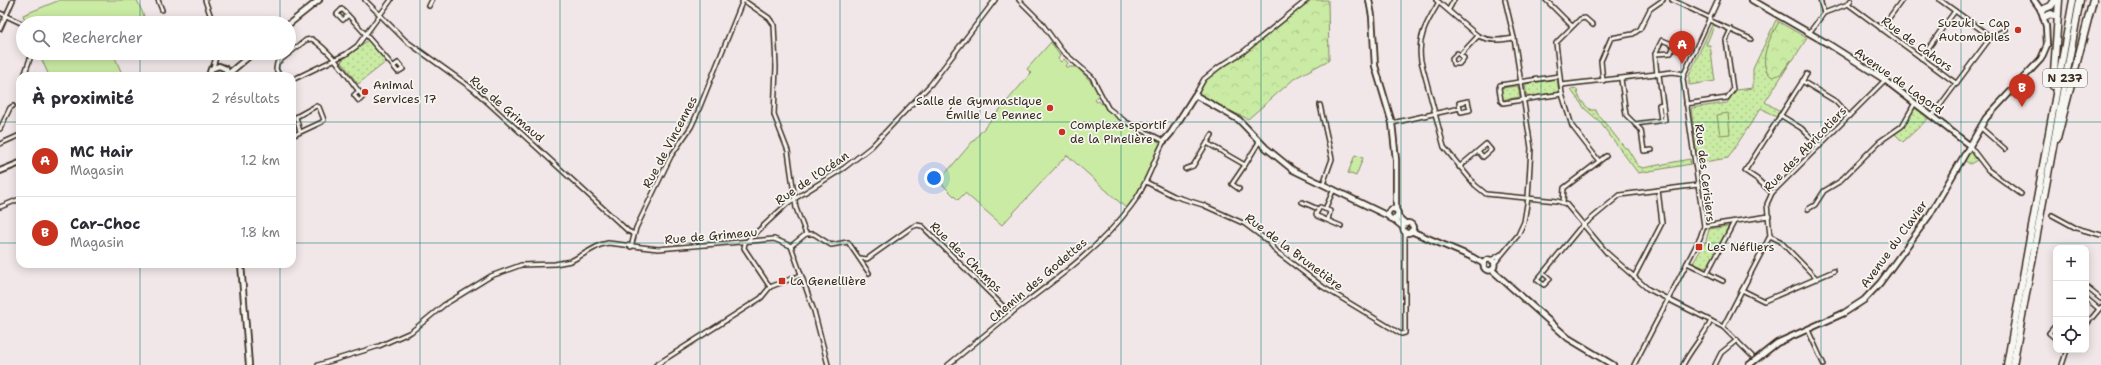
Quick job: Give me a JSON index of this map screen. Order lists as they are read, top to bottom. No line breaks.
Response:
{"streets":{"highway":["N 237"],"street":["Rue de Cahors","Avenue de Lagord","Rue de Grimaud","Rue de Vincennes","Rue des Abricotiers","Rue des Cerisiers","Rue de l'Océan","Rue de Grimeau","Avenue du Clavier","Rue de la Brunetière","Rue des Champs","Chemin des Godettes"]},"crossings":[["Avenue de Lagord","Rue des Abricotiers"],["Avenue de Lagord","Avenue du Clavier"],["Rue de Grimaud","Rue de Vincennes"],["Rue de Vincennes","Rue de Grimeau"],["Rue de l'Océan","Rue de Grimeau"],["Rue de la Brunetière","Chemin des Godettes"],["Rue des Champs","Chemin des Godettes"]],"places":{"other":["Suzuki - Cap Automobiles","Animal Services 17","Salle de Gymnastique Émilie Le Pennec","Complexe sportif de la Pinelière"],"transit":["Les Néfliers","La Genellière"]},"page":{"search":"Rechercher","pins":["A","B"],"heading":["À proximité","2 résultats"],"list":[{"mark":"A","name":"MC Hair","note":"Magasin","value":"1.2 km"},{"mark":"B","name":"Car-Choc","note":"Magasin","value":"1.8 km"}],"map_buttons":["+","−"]}}
